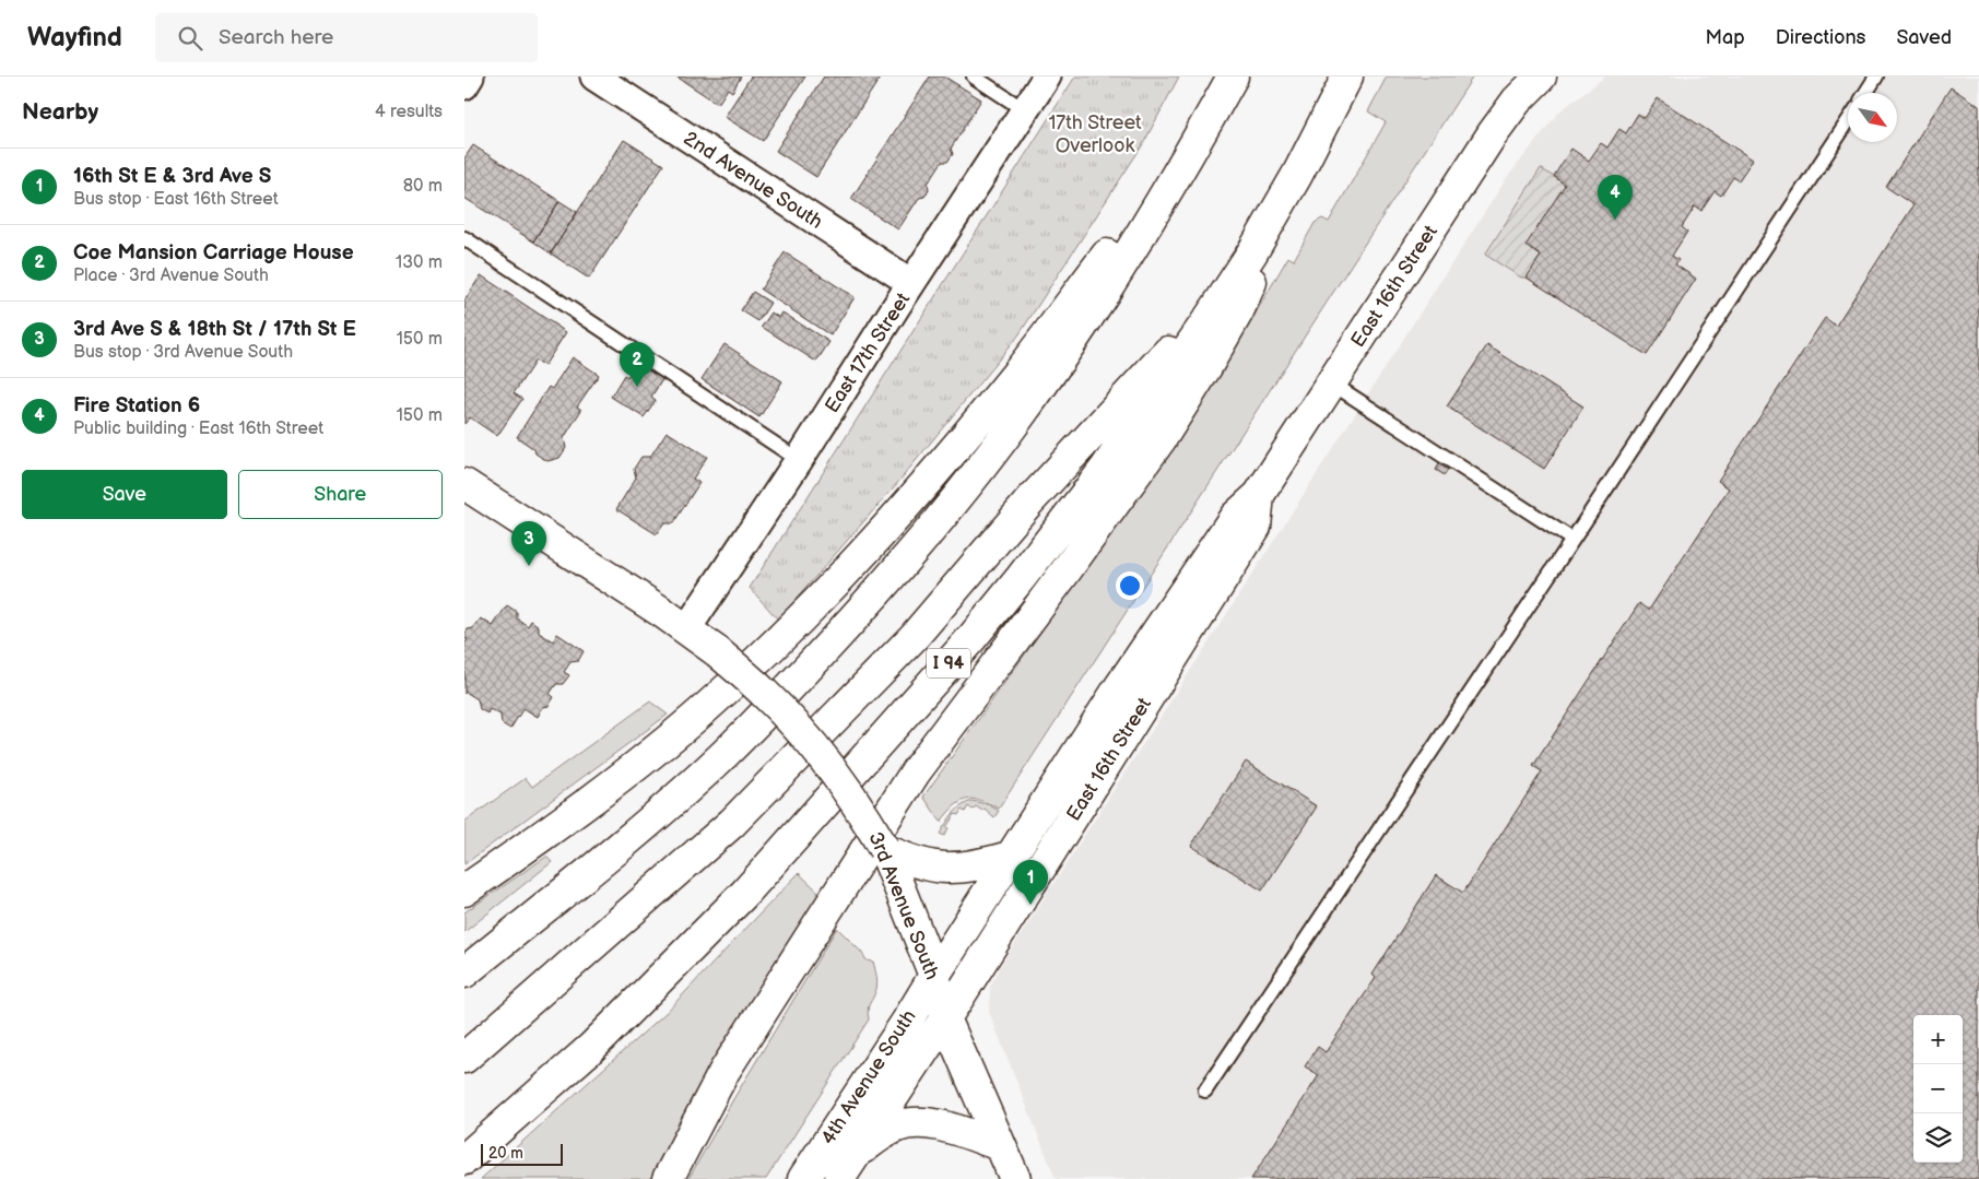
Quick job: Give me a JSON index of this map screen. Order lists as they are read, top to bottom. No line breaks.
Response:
{"streets":{"main road":["East 16th Street","I 94","3rd Avenue South","4th Avenue South"],"street":["2nd Avenue South","East 17th Street"]},"crossings":[["2nd Avenue South","East 17th Street"],["East 16th Street","3rd Avenue South"],["East 16th Street","4th Avenue South"],["East 17th Street","3rd Avenue South"],["3rd Avenue South","4th Avenue South"]],"parks":["17th Street Overlook"],"scale_bar":"20 m","north":"bottom right","page":{"header":"Wayfind","search":"Search here","nav":["Map","Directions","Saved"],"heading":["Nearby","4 results"],"list":[{"mark":"1","name":"16th St E & 3rd Ave S","note":"Bus stop · East 16th Street","value":"80 m"},{"mark":"2","name":"Coe Mansion Carriage House","note":"Place · 3rd Avenue South","value":"130 m"},{"mark":"3","name":"3rd Ave S & 18th St / 17th St E","note":"Bus stop · 3rd Avenue South","value":"150 m"},{"mark":"4","name":"Fire Station 6","note":"Public building · East 16th Street","value":"150 m"}],"pins":["4","2","3","1"],"buttons":["Save","Share"],"map_buttons":["+","−"],"scale":"20 m"}}
